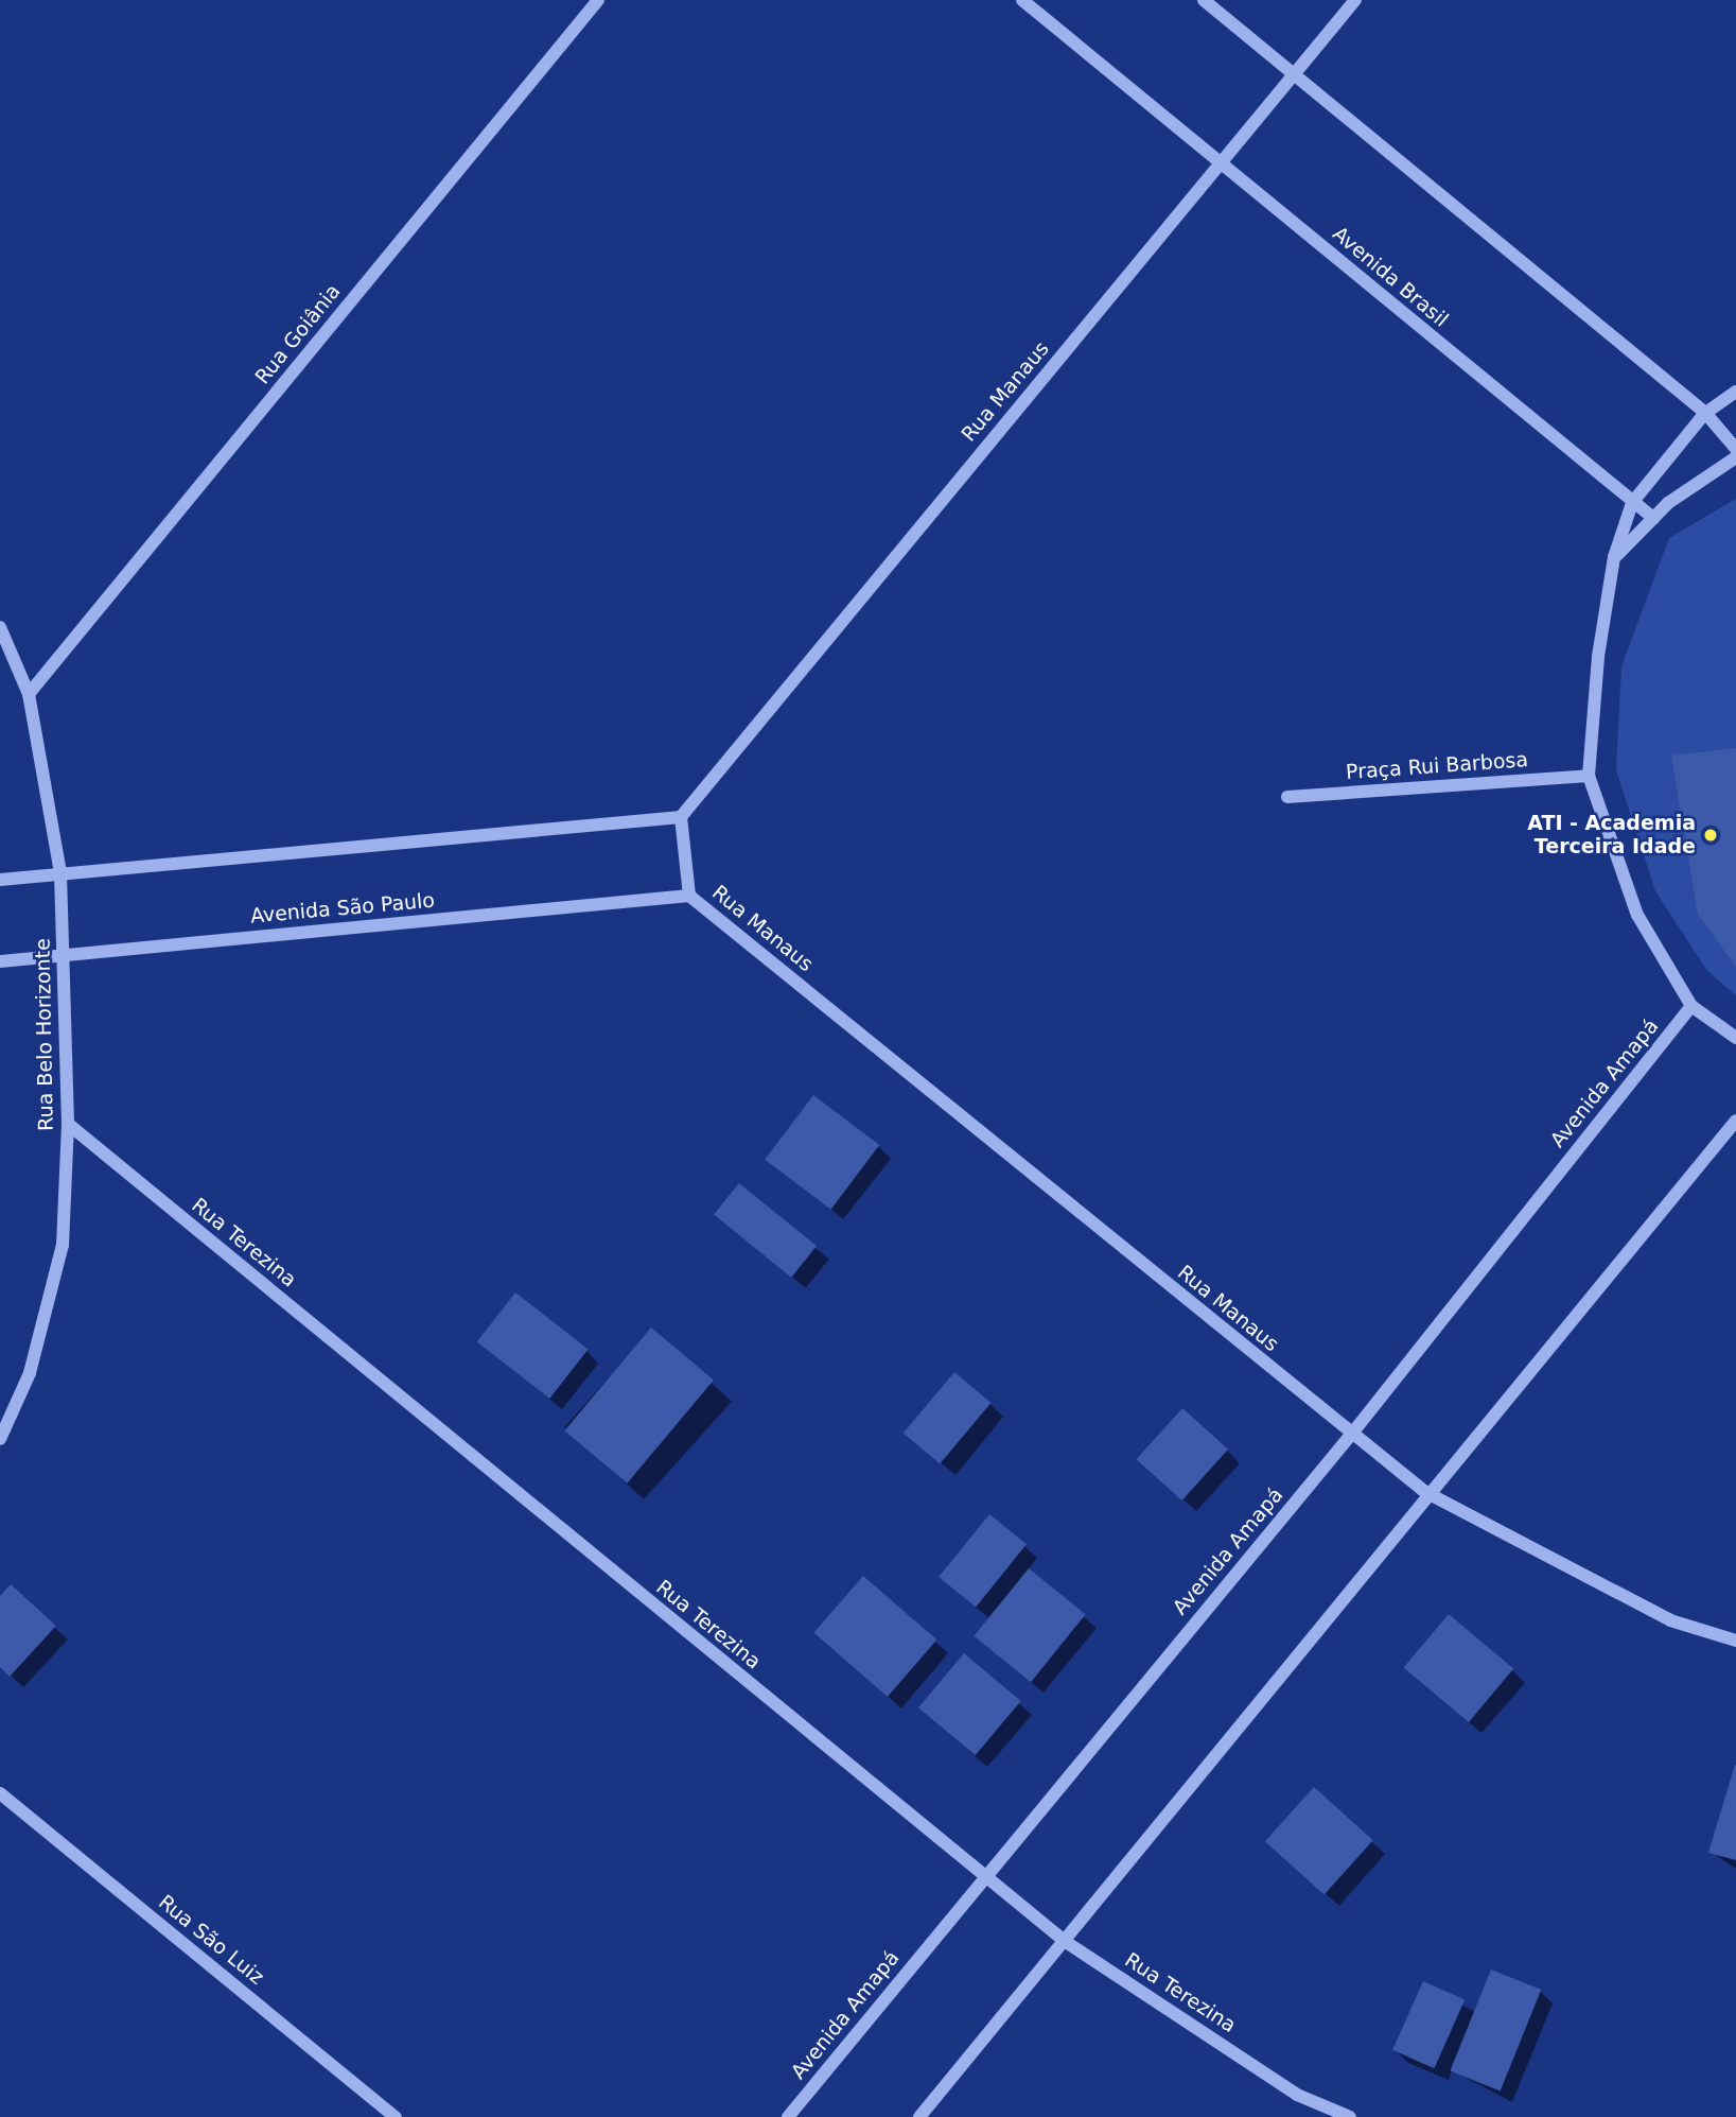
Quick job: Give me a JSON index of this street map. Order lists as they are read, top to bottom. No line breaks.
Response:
{"streets":{"street":["Avenida Brasil","Rua Goiânia","Rua Manaus","Praça Rui Barbosa","Avenida São Paulo","Rua Belo Horizonte","Avenida Amapá","Rua Terezina","Rua São Luiz"]},"crossings":[["Avenida Brasil","Rua Manaus"],["Rua Goiânia","Rua Belo Horizonte"],["Rua Manaus","Avenida São Paulo"],["Rua Manaus","Avenida Amapá"],["Avenida São Paulo","Rua Belo Horizonte"],["Rua Belo Horizonte","Rua Terezina"],["Avenida Amapá","Rua Terezina"]],"places":["ATI - Academia Terceira Idade"]}
